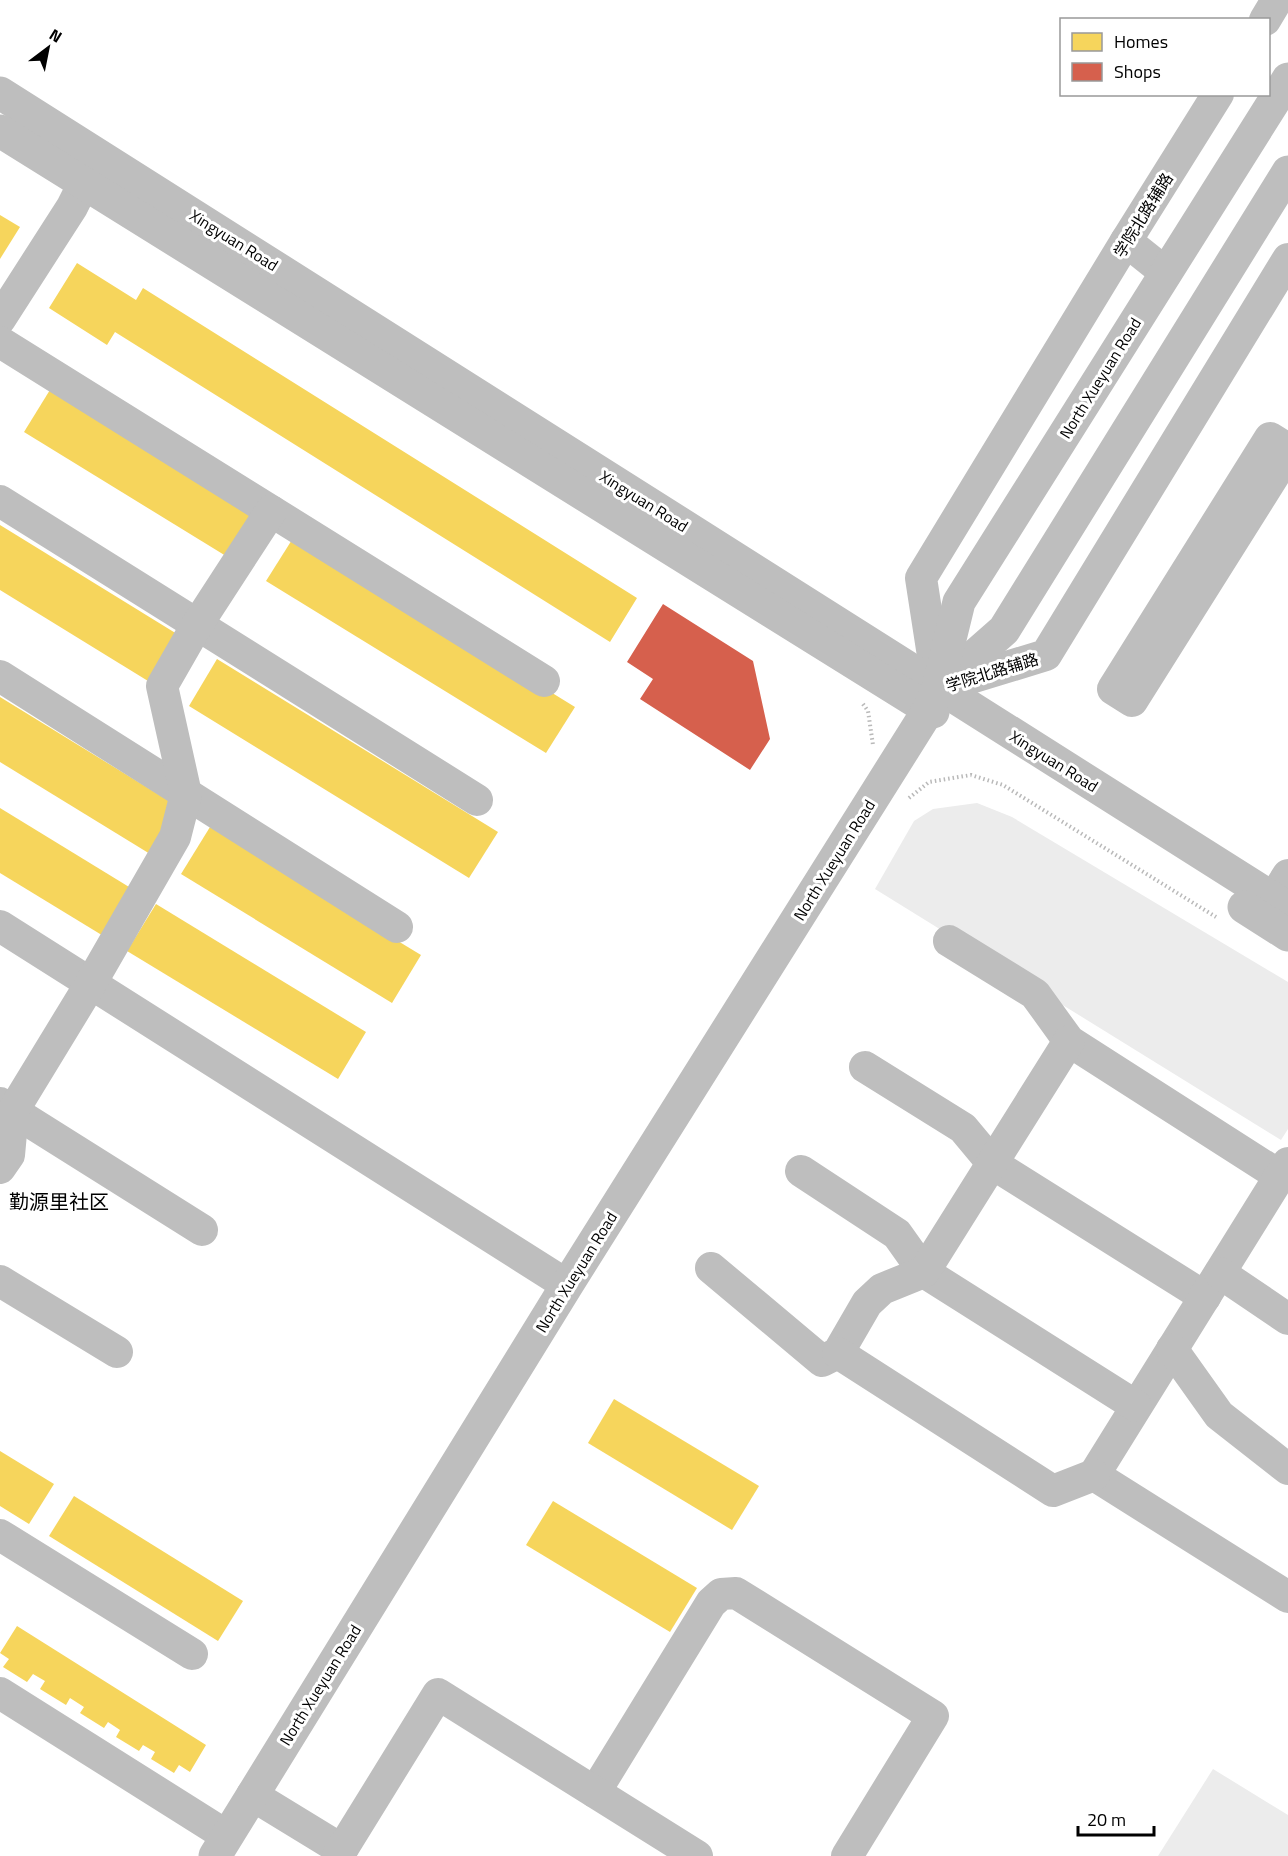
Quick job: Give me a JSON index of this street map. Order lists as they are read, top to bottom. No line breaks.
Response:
{"streets":{"main road":["Xingyuan Road","North Xueyuan Road"],"street":["学院北路辅路"]},"crossings":[["学院北路辅路","Xingyuan Road"],["学院北路辅路","North Xueyuan Road"],["Xingyuan Road","North Xueyuan Road"]],"districts":["勤源里社区"],"legend":["Homes","Shops"],"scale_bar":"20 m","north":"top right"}
